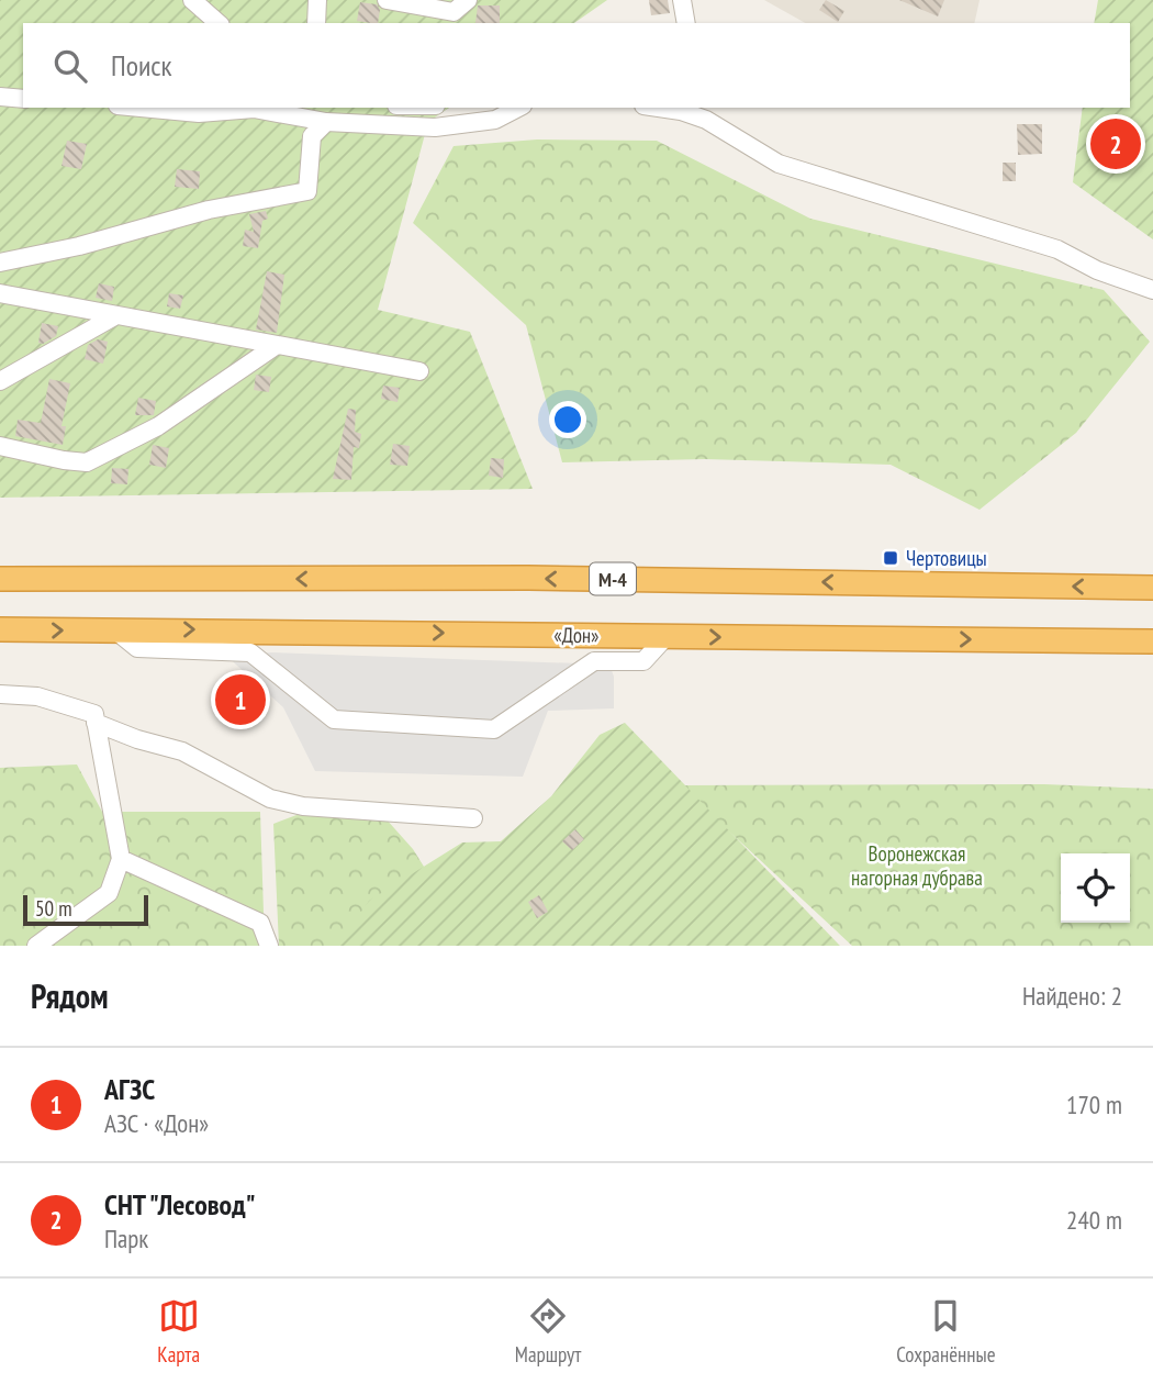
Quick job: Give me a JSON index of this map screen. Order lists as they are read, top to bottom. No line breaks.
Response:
{"streets":{"highway":["М-4","«Дон»"]},"parks":["Воронежская нагорная дубрава"],"places":{"transit":["Чертовицы"]},"scale_bar":"50 m","page":{"search":"Поиск","pins":["2","1"],"scale":"50 m","heading":["Рядом","Найдено: 2"],"list":[{"mark":"1","name":"АГЗС","note":"АЗС · «Дон»","value":"170 m"},{"mark":"2","name":"СНТ \"Лесовод\"","note":"Парк","value":"240 m"}],"nav":["Карта","Маршрут","Сохранённые"]}}
